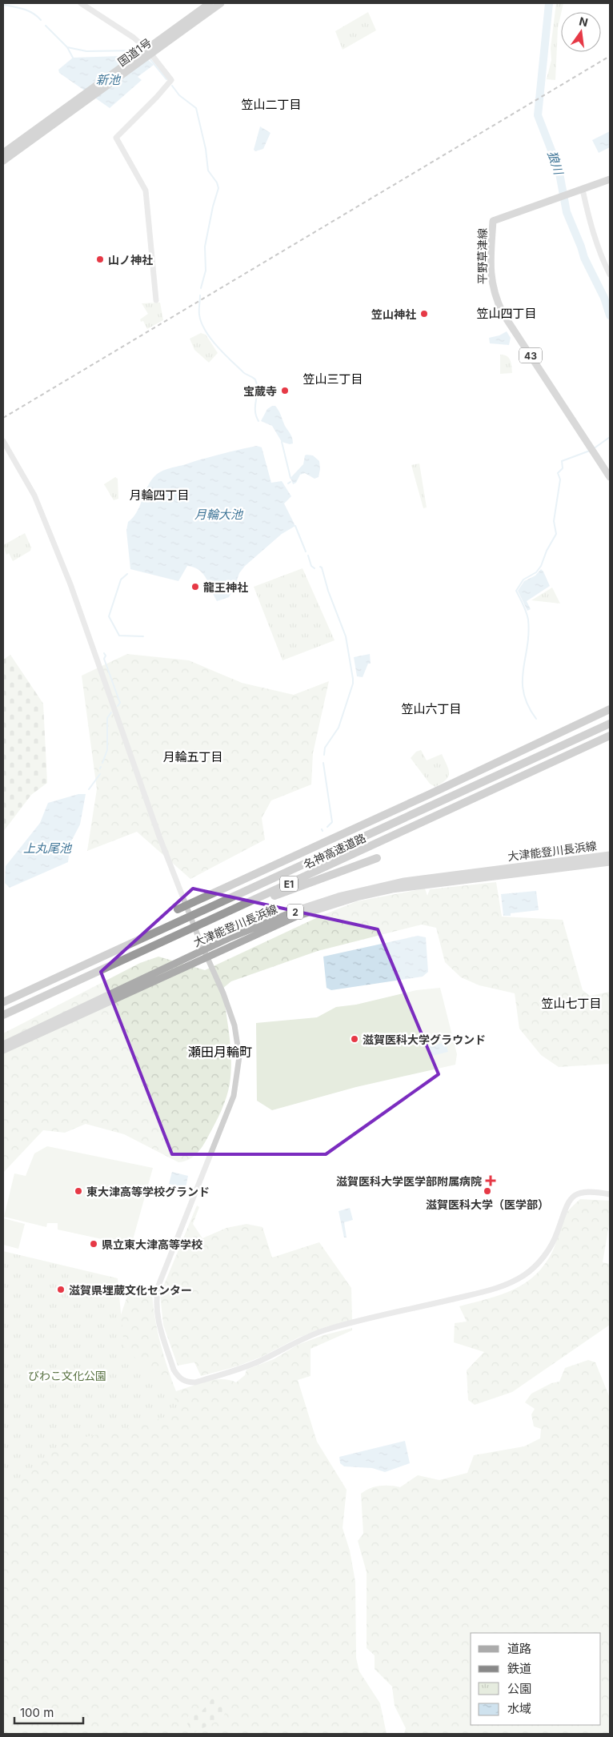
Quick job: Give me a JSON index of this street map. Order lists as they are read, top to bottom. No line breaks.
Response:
{"streets":{"highway":["国道1号","名神高速道路","E1"],"main road":["平野草津線","43","大津能登川長浜線","2"]},"districts":["笠山二丁目","笠山四丁目","笠山三丁目","月輪四丁目","笠山六丁目","月輪五丁目","笠山七丁目","瀬田月輪町"],"water":["新池","狼川","月輪大池","上丸尾池"],"parks":["びわこ文化公園"],"places":{"other":["山ノ神社","笠山神社","宝蔵寺","龍王神社","滋賀医科大学グラウンド","東大津高等学校グランド","滋賀医科大学（医学部）","県立東大津高等学校","滋賀県埋蔵文化センター"],"health":["滋賀医科大学医学部附属病院"]},"legend":["道路","鉄道","公園","水域"],"scale_bar":"100 m","north":"top"}
